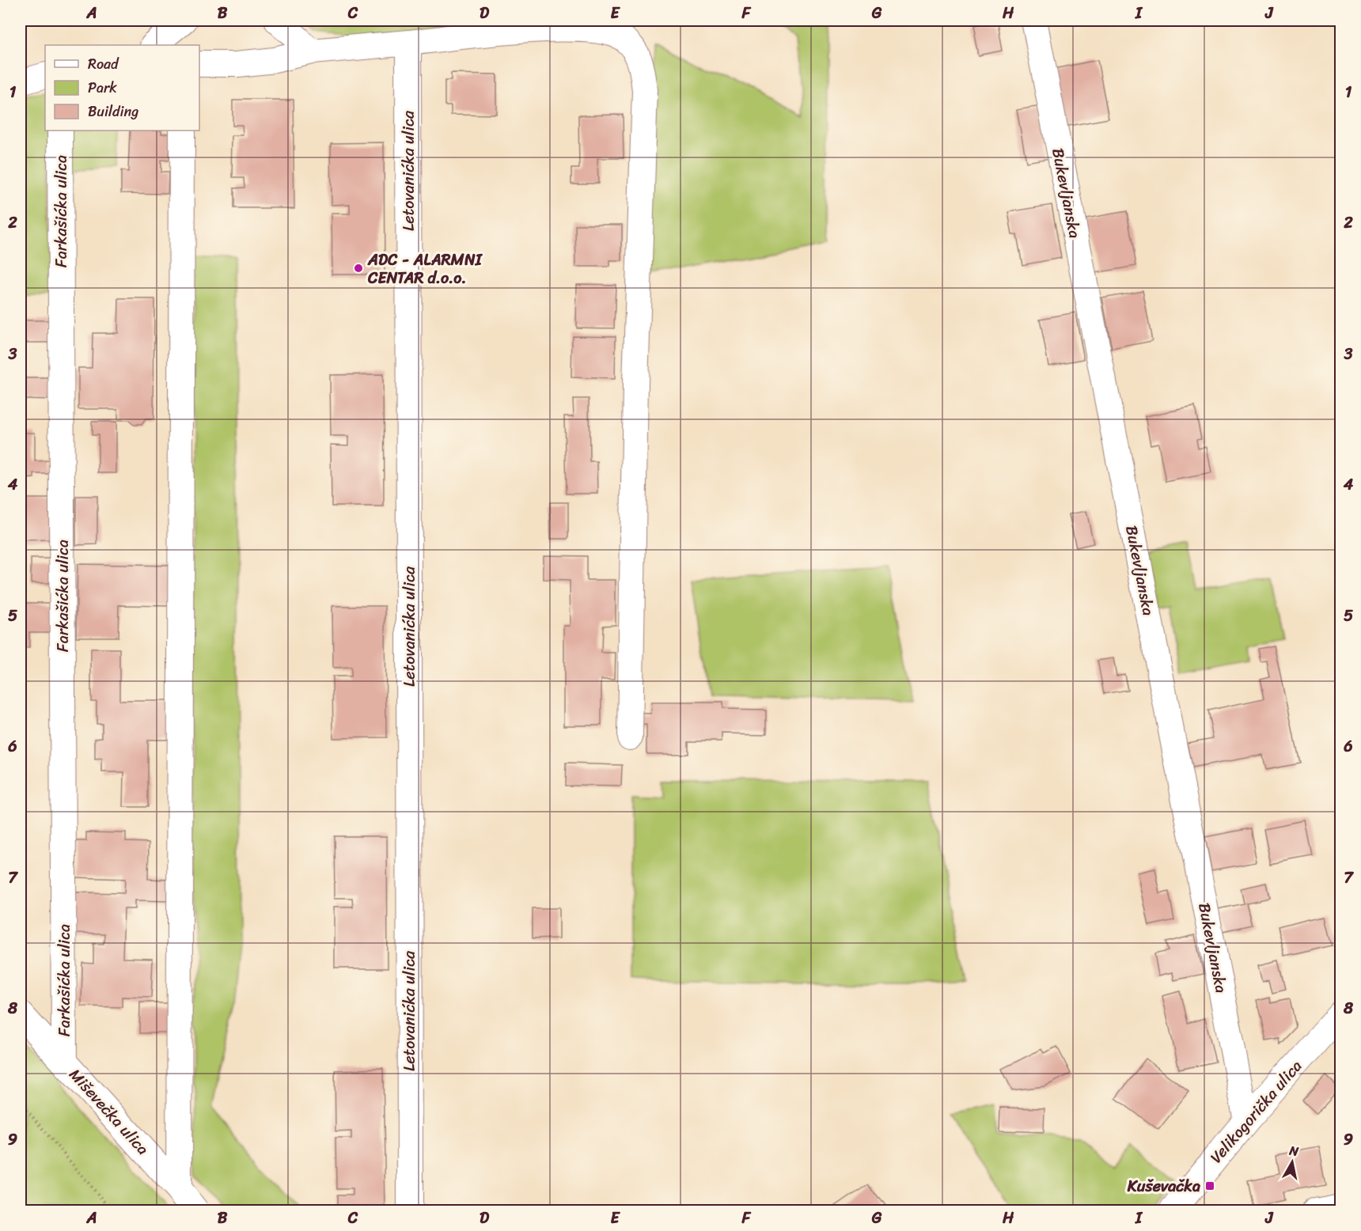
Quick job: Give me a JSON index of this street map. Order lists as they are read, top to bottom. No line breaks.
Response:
{"streets":{"street":["Letovanićka ulica","Bukevljanska","Farkašićka ulica","Miševečka ulica","Velikogorička ulica"]},"crossings":[["Bukevljanska","Velikogorička ulica"],["Farkašićka ulica","Miševečka ulica"]],"places":{"other":["ADC - ALARMNI CENTAR d.o.o."],"transit":["Kuševačka"]},"legend":["Road","Park","Building"],"north":"top","grid":{"columns":["A","B","C","D","E","F","G","H","I","J"],"rows":["1","2","3","4","5","6","7","8","9"]}}
